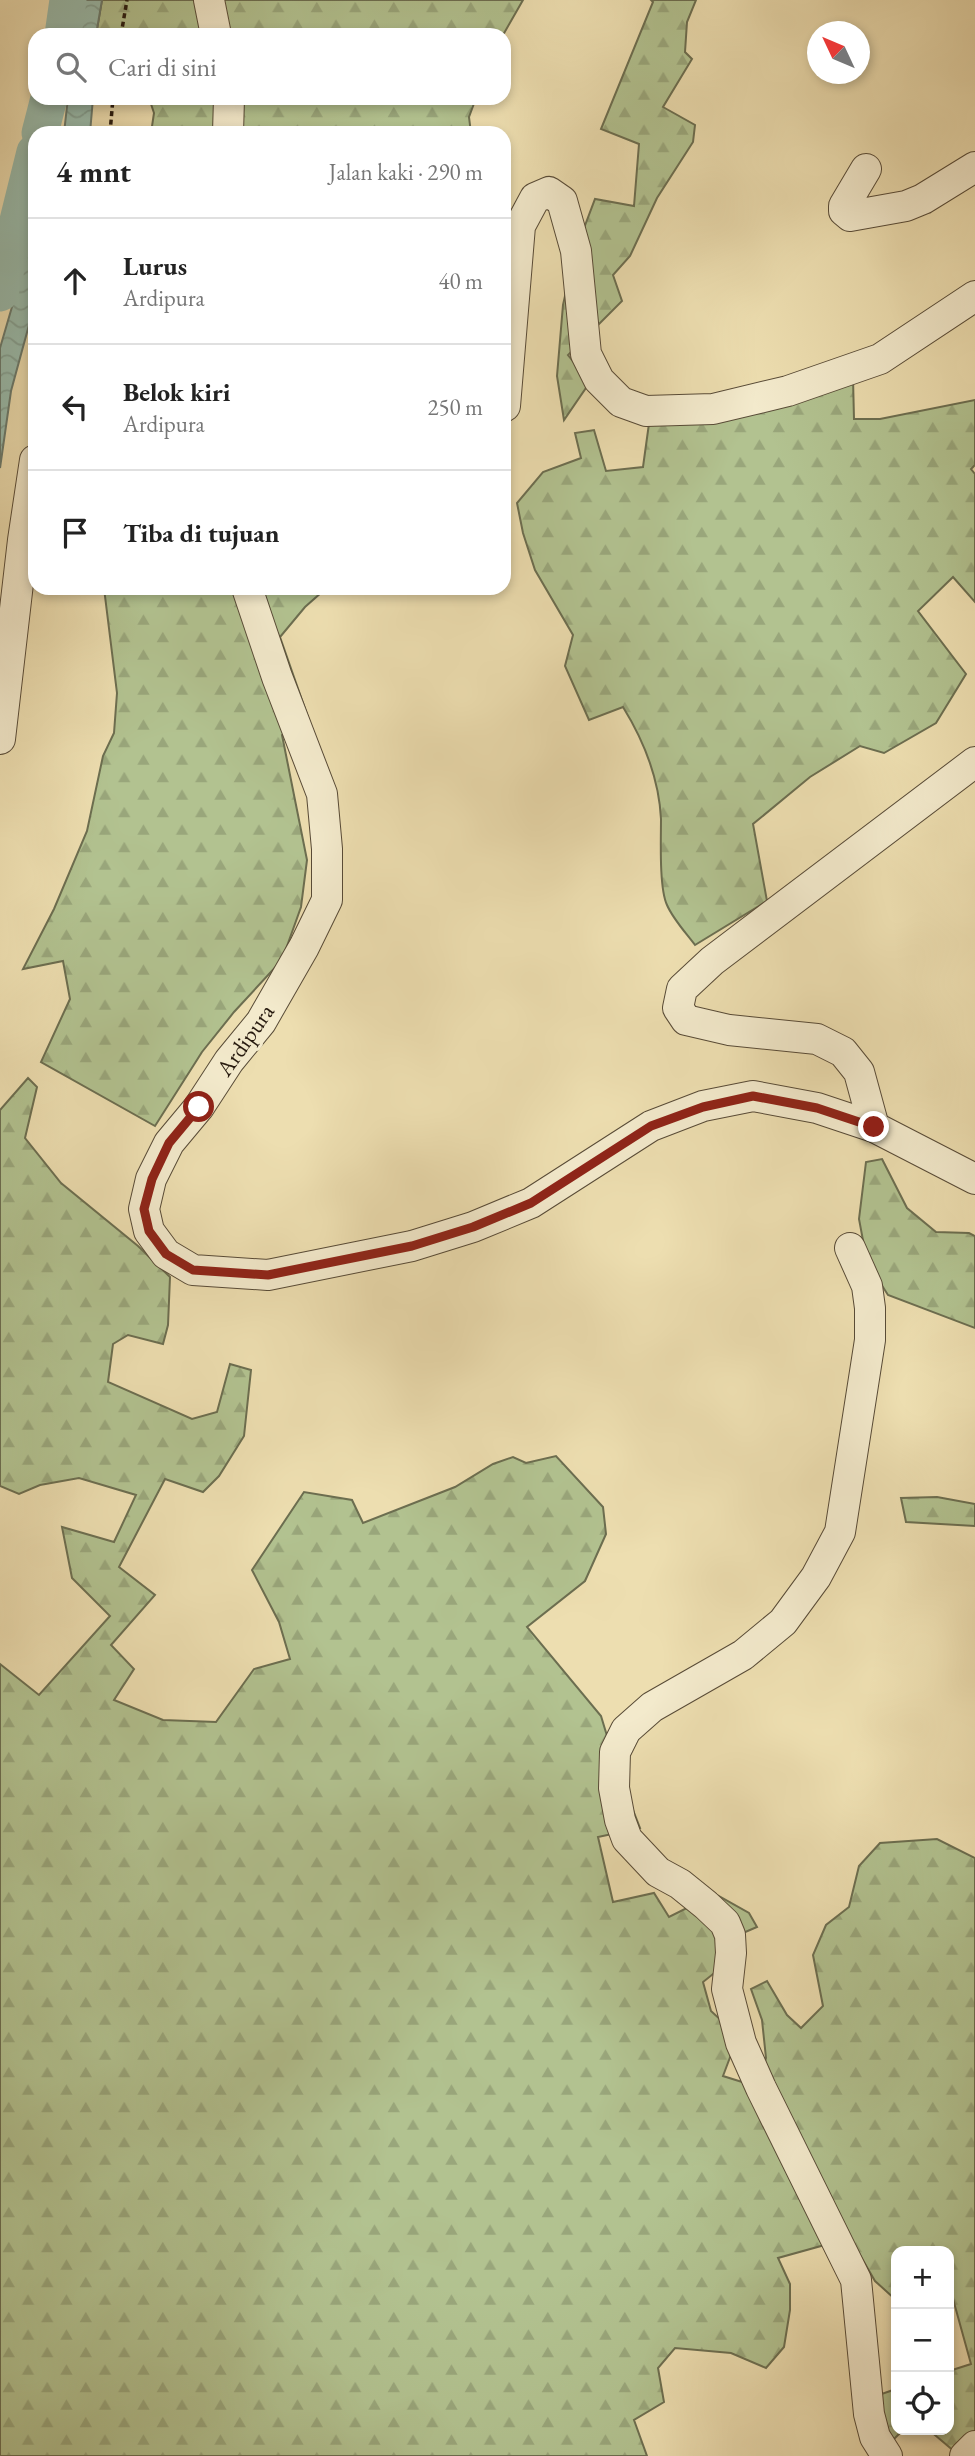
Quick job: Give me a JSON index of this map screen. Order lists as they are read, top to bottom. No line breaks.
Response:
{"streets":{"street":["Ardipura"]},"north":"top left","page":{"search":"Cari di sini","heading":["4 mnt","Jalan kaki · 290 m"],"list":[["Lurus","Ardipura","40 m"],["Belok kiri","Ardipura","250 m"],"Tiba di tujuan"],"map_buttons":["+","−"]}}
